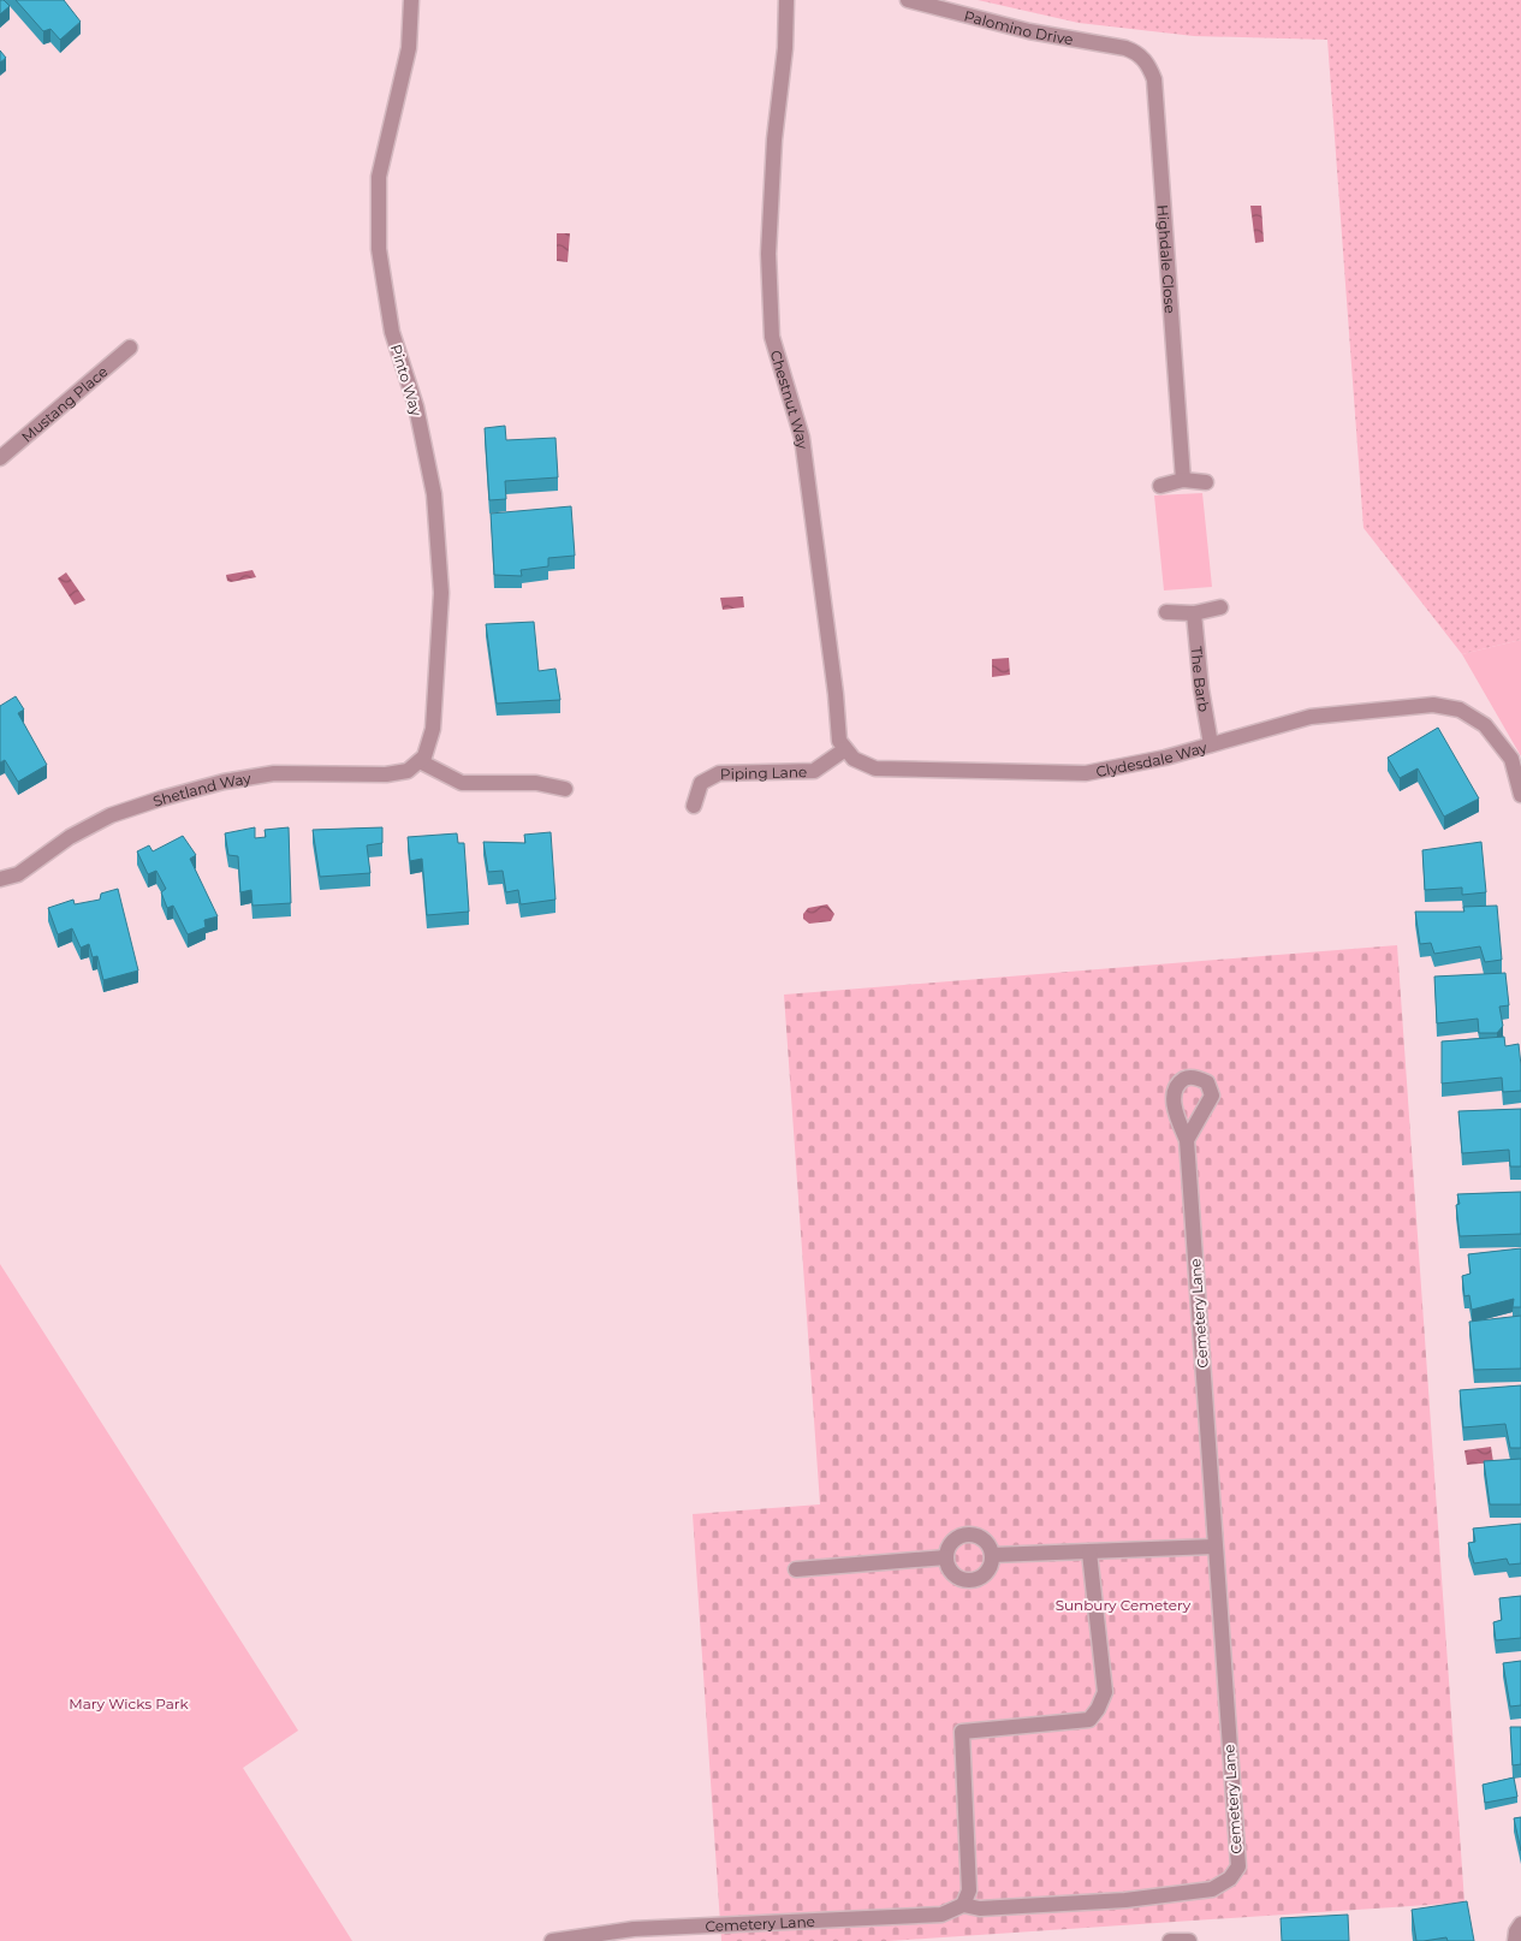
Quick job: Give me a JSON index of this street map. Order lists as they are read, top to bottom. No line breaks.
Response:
{"streets":{"street":["Palomino Drive","Highdale Close","Pinto Way","Chestnut Way","Mustang Place","The Barb","Clydesdale Way","Piping Lane","Shetland Way","Cemetery Lane"]},"crossings":[["Palomino Drive","Highdale Close"],["Pinto Way","Shetland Way"],["Chestnut Way","Clydesdale Way"],["Chestnut Way","Piping Lane"],["The Barb","Clydesdale Way"],["Clydesdale Way","Piping Lane"]],"parks":["Sunbury Cemetery","Mary Wicks Park"]}
